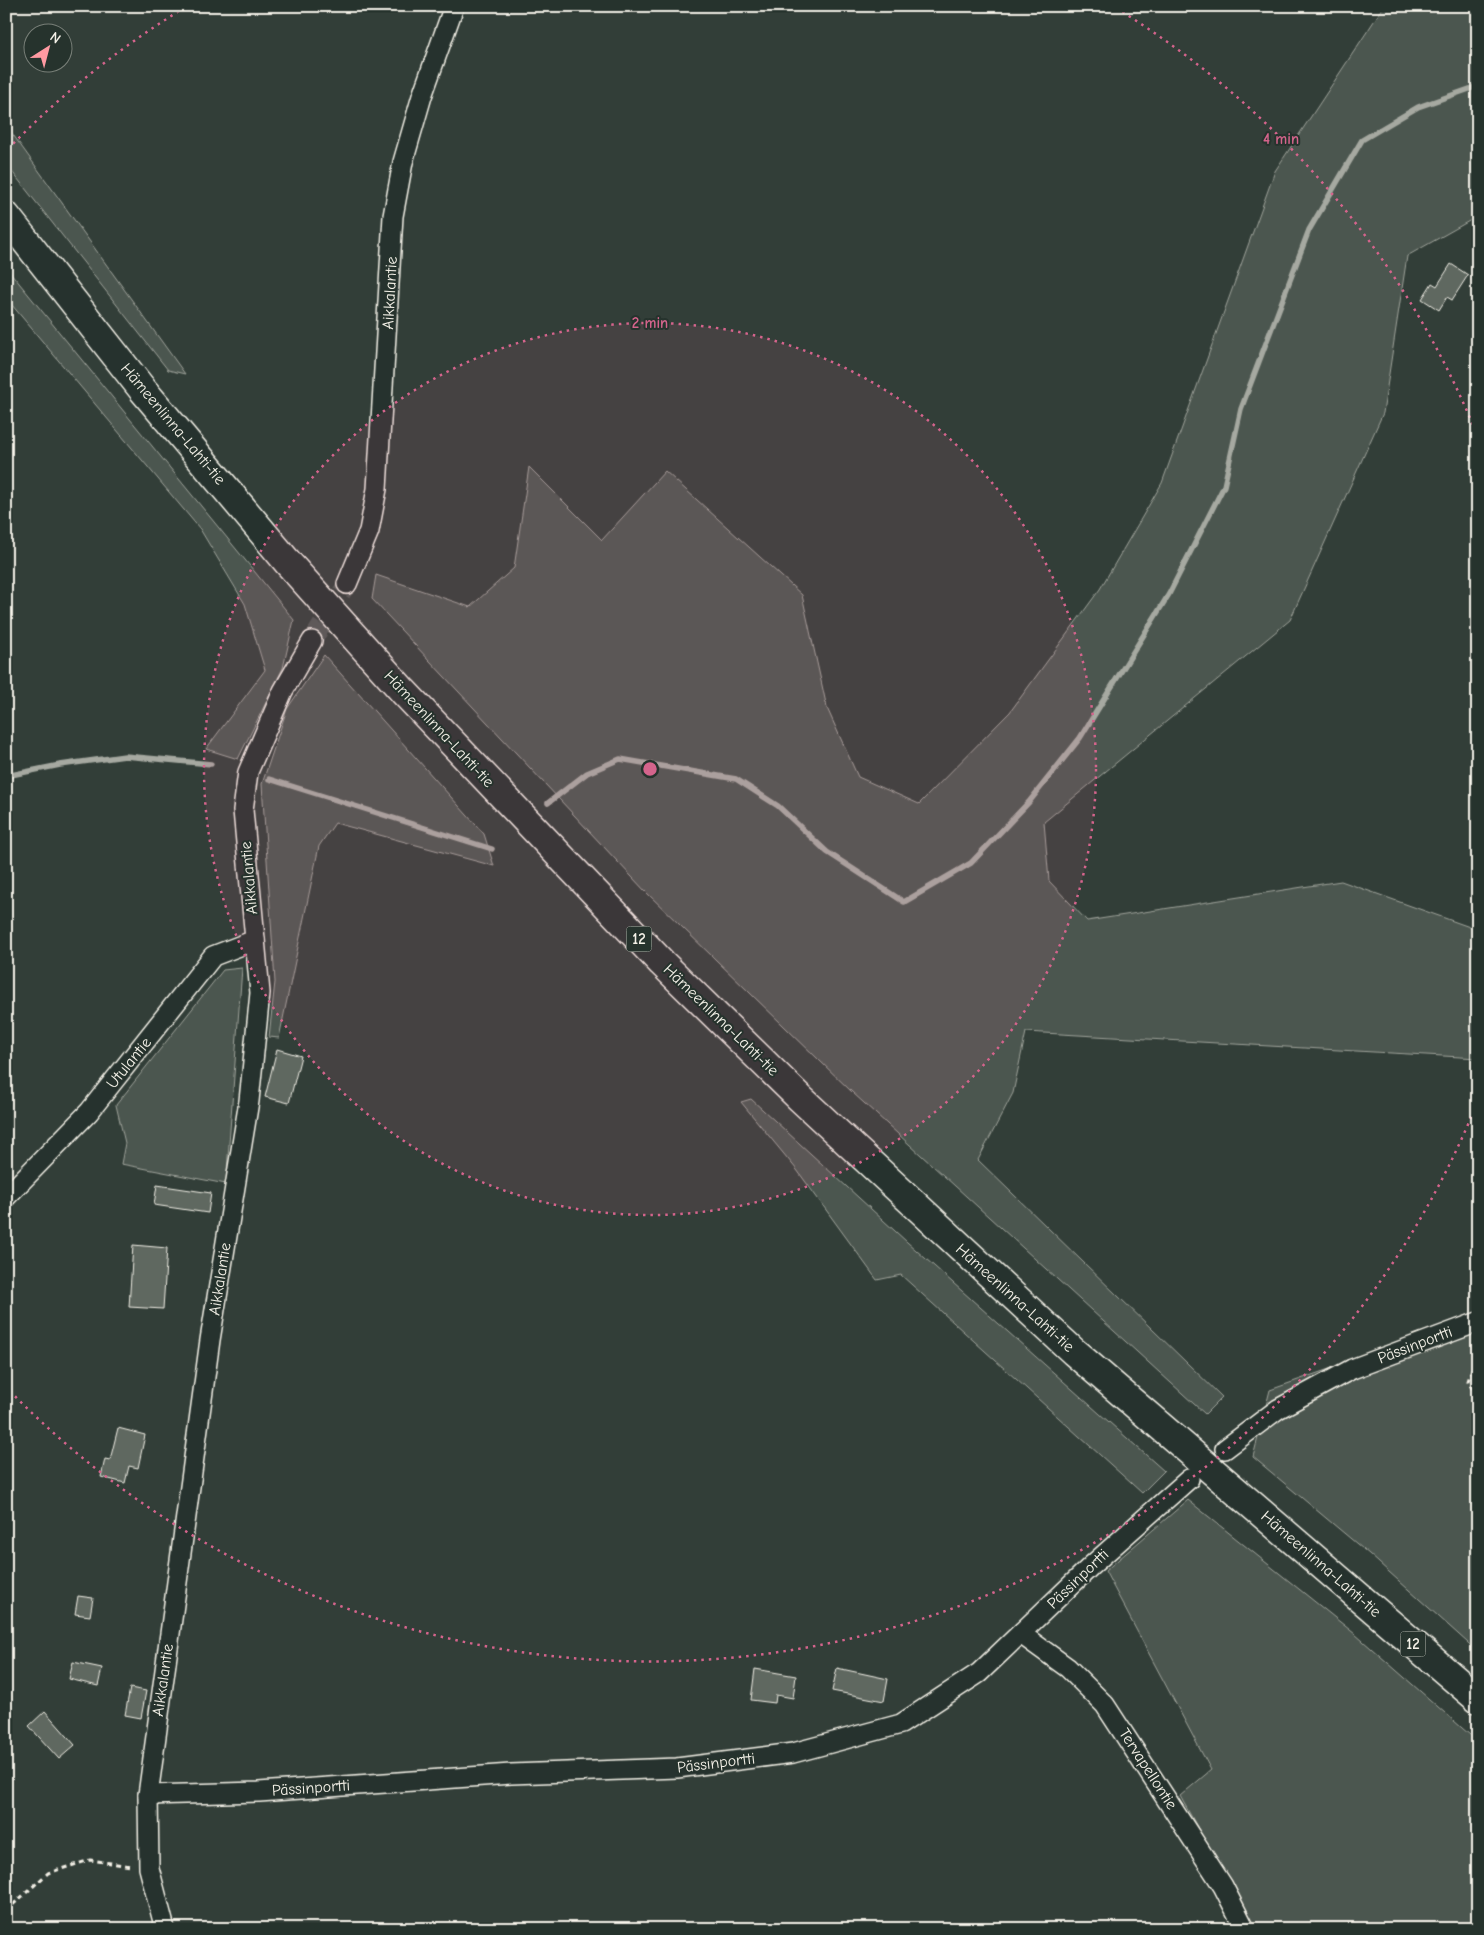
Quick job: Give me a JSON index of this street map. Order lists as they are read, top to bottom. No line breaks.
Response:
{"streets":{"highway":["Hämeenlinna-Lahti-tie","12"],"street":["Aikkalantie","Utulantie","Pässinportti","Tervapellontie"]},"crossings":[["Aikkalantie","Utulantie"],["Aikkalantie","Pässinportti"],["Pässinportti","Tervapellontie"]],"north":"top right","rings":["4 min","2 min"]}
